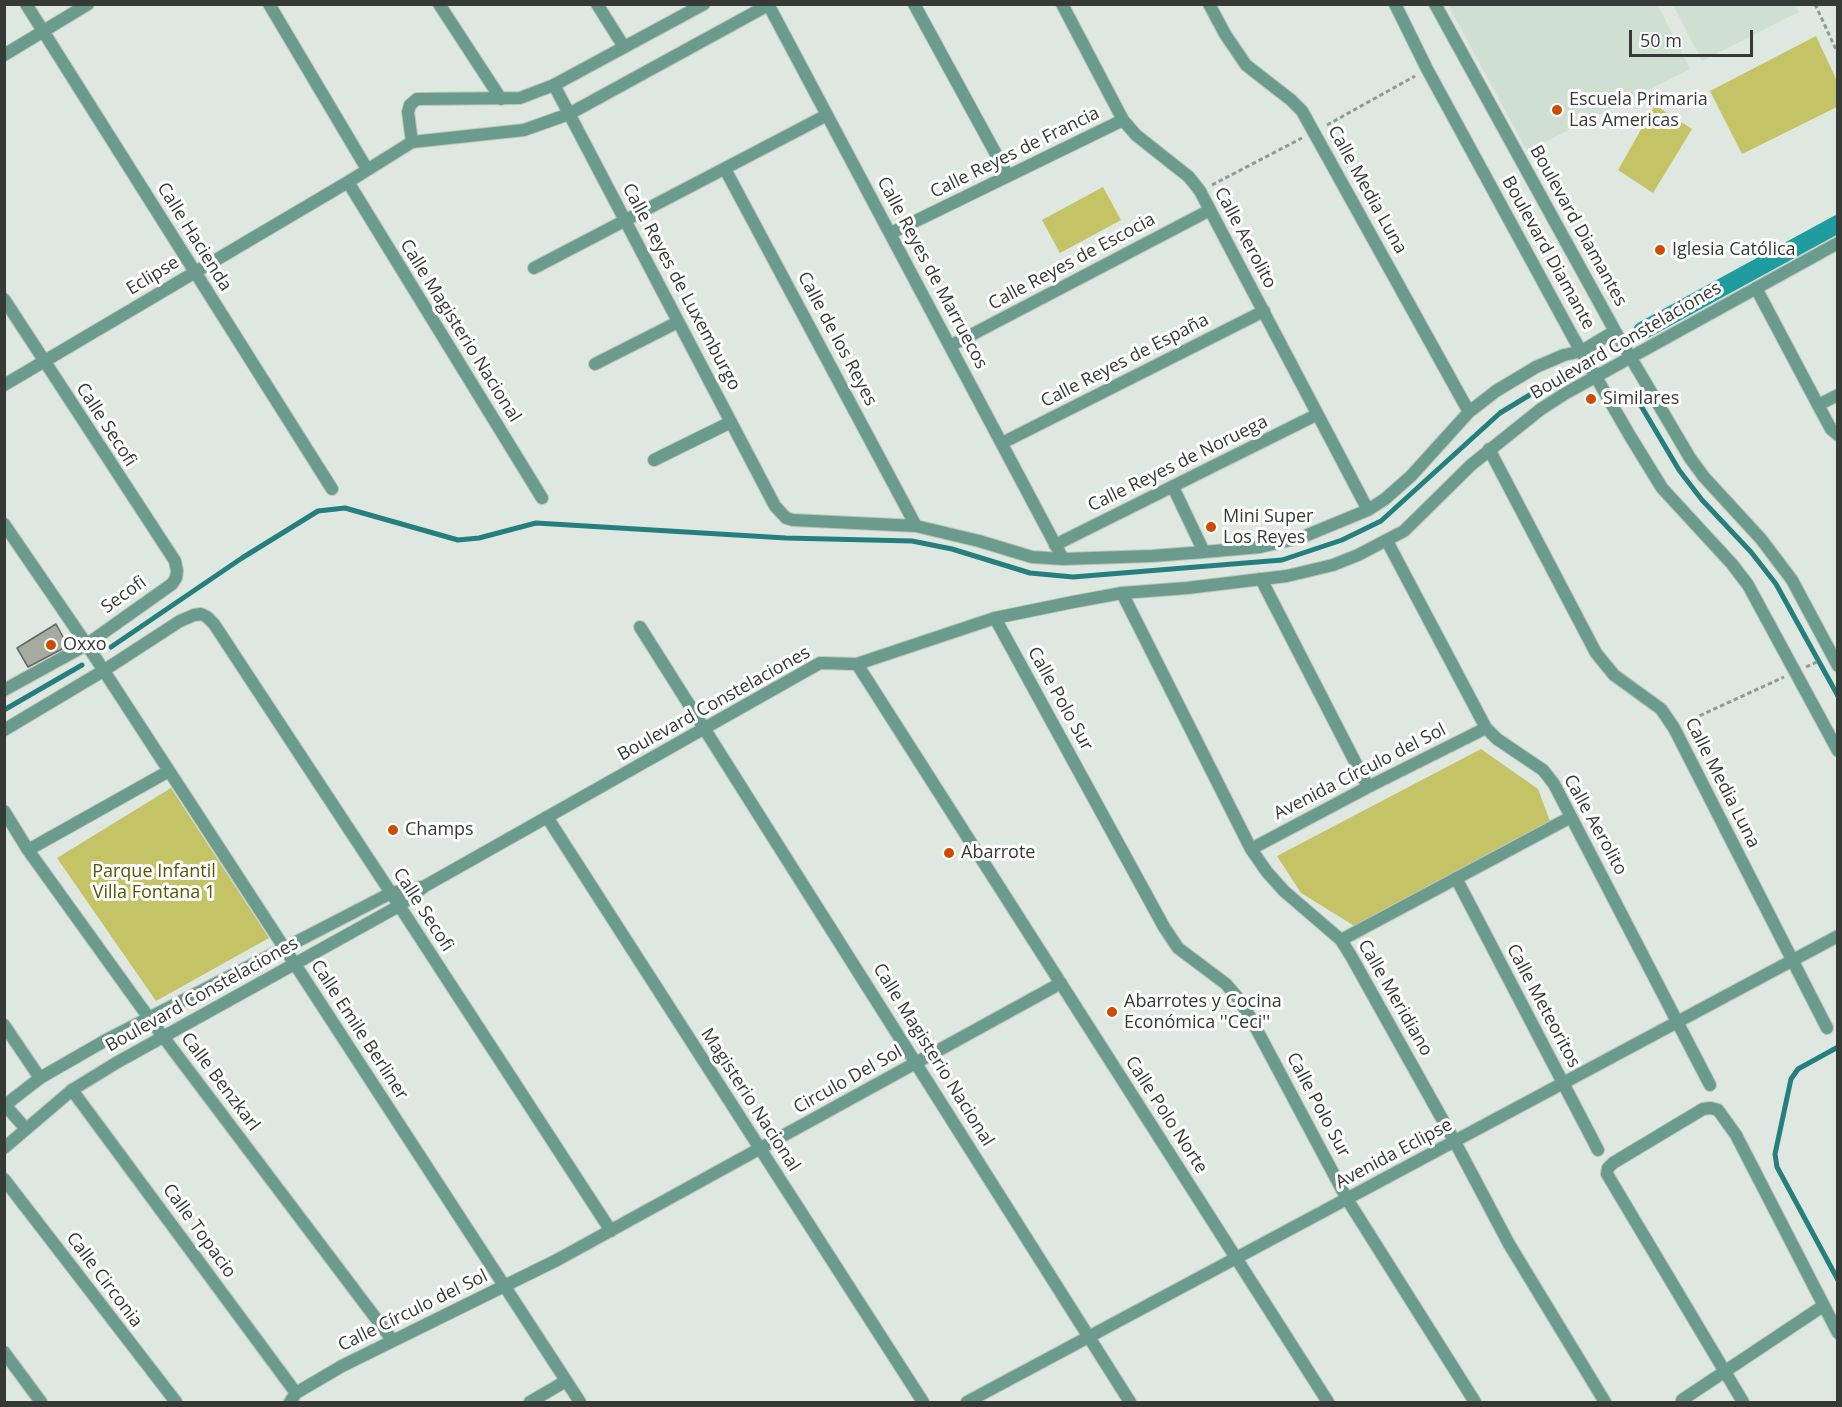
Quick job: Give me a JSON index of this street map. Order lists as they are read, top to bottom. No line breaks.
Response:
{"streets":{"street":["Calle Reyes de Francia","Calle Media Luna","Boulevard Diamantes","Calle Hacienda","Calle Aerolito","Boulevard Diamante","Calle Reyes de Escocia","Calle Reyes de Marruecos","Eclipse","Calle Reyes de Luxemburgo","Calle Magisterio Nacional","Calle de los Reyes","Boulevard Constelaciones","Calle Reyes de España","Calle Secofi","Calle Reyes de Noruega","Secofi","Calle Polo Sur","Avenida Círculo del Sol","Calle Meridiano","Calle Meteoritos","Calle Emile Berliner","Circulo Del Sol","Calle Benzkarl","Magisterio Nacional","Calle Polo Norte","Avenida Eclipse","Calle Topacio","Calle Circonia","Calle Círculo del Sol"]},"crossings":[["Calle Reyes de Francia","Calle Aerolito"],["Calle Reyes de Francia","Calle Reyes de Marruecos"],["Calle Media Luna","Boulevard Constelaciones"],["Calle Media Luna","Avenida Eclipse"],["Boulevard Diamantes","Boulevard Constelaciones"],["Calle Hacienda","Eclipse"],["Calle Aerolito","Calle Reyes de Escocia"],["Calle Aerolito","Boulevard Constelaciones"],["Calle Aerolito","Calle Reyes de España"],["Calle Aerolito","Calle Reyes de Noruega"],["Calle Aerolito","Avenida Círculo del Sol"],["Calle Aerolito","Avenida Eclipse"],["Boulevard Diamante","Boulevard Constelaciones"],["Calle Reyes de Escocia","Calle Reyes de Marruecos"],["Calle Reyes de Marruecos","Boulevard Constelaciones"],["Calle Reyes de Marruecos","Calle Reyes de España"],["Calle Reyes de Marruecos","Calle Reyes de Noruega"],["Eclipse","Calle Magisterio Nacional"],["Eclipse","Calle Secofi"],["Calle Reyes de Luxemburgo","Boulevard Constelaciones"],["Calle Magisterio Nacional","Boulevard Constelaciones"],["Calle Magisterio Nacional","Circulo Del Sol"],["Calle Magisterio Nacional","Avenida Eclipse"],["Calle de los Reyes","Boulevard Constelaciones"],["Boulevard Constelaciones","Calle Secofi"],["Boulevard Constelaciones","Calle Polo Sur"],["Boulevard Constelaciones","Calle Meridiano"],["Boulevard Constelaciones","Calle Emile Berliner"],["Boulevard Constelaciones","Calle Benzkarl"],["Boulevard Constelaciones","Magisterio Nacional"],["Boulevard Constelaciones","Calle Polo Norte"],["Boulevard Constelaciones","Calle Topacio"],["Calle Secofi","Secofi"],["Calle Secofi","Calle Emile Berliner"],["Calle Secofi","Circulo Del Sol"],["Secofi","Calle Emile Berliner"],["Calle Polo Sur","Avenida Eclipse"],["Avenida Círculo del Sol","Calle Meridiano"],["Calle Meridiano","Avenida Eclipse"],["Calle Meteoritos","Avenida Eclipse"],["Calle Emile Berliner","Calle Círculo del Sol"],["Circulo Del Sol","Magisterio Nacional"],["Circulo Del Sol","Calle Polo Norte"],["Circulo Del Sol","Calle Círculo del Sol"],["Calle Benzkarl","Calle Círculo del Sol"],["Calle Polo Norte","Avenida Eclipse"],["Calle Topacio","Calle Círculo del Sol"]],"parks":["Parque Infantil Villa Fontana 1"],"places":["Escuela Primaria Las Americas","Iglesia Católica","Similares","Mini Super Los Reyes","Oxxo","Champs","Abarrote","Abarrotes y Cocina Económica ''Ceci''"],"scale_bar":"50 m"}
